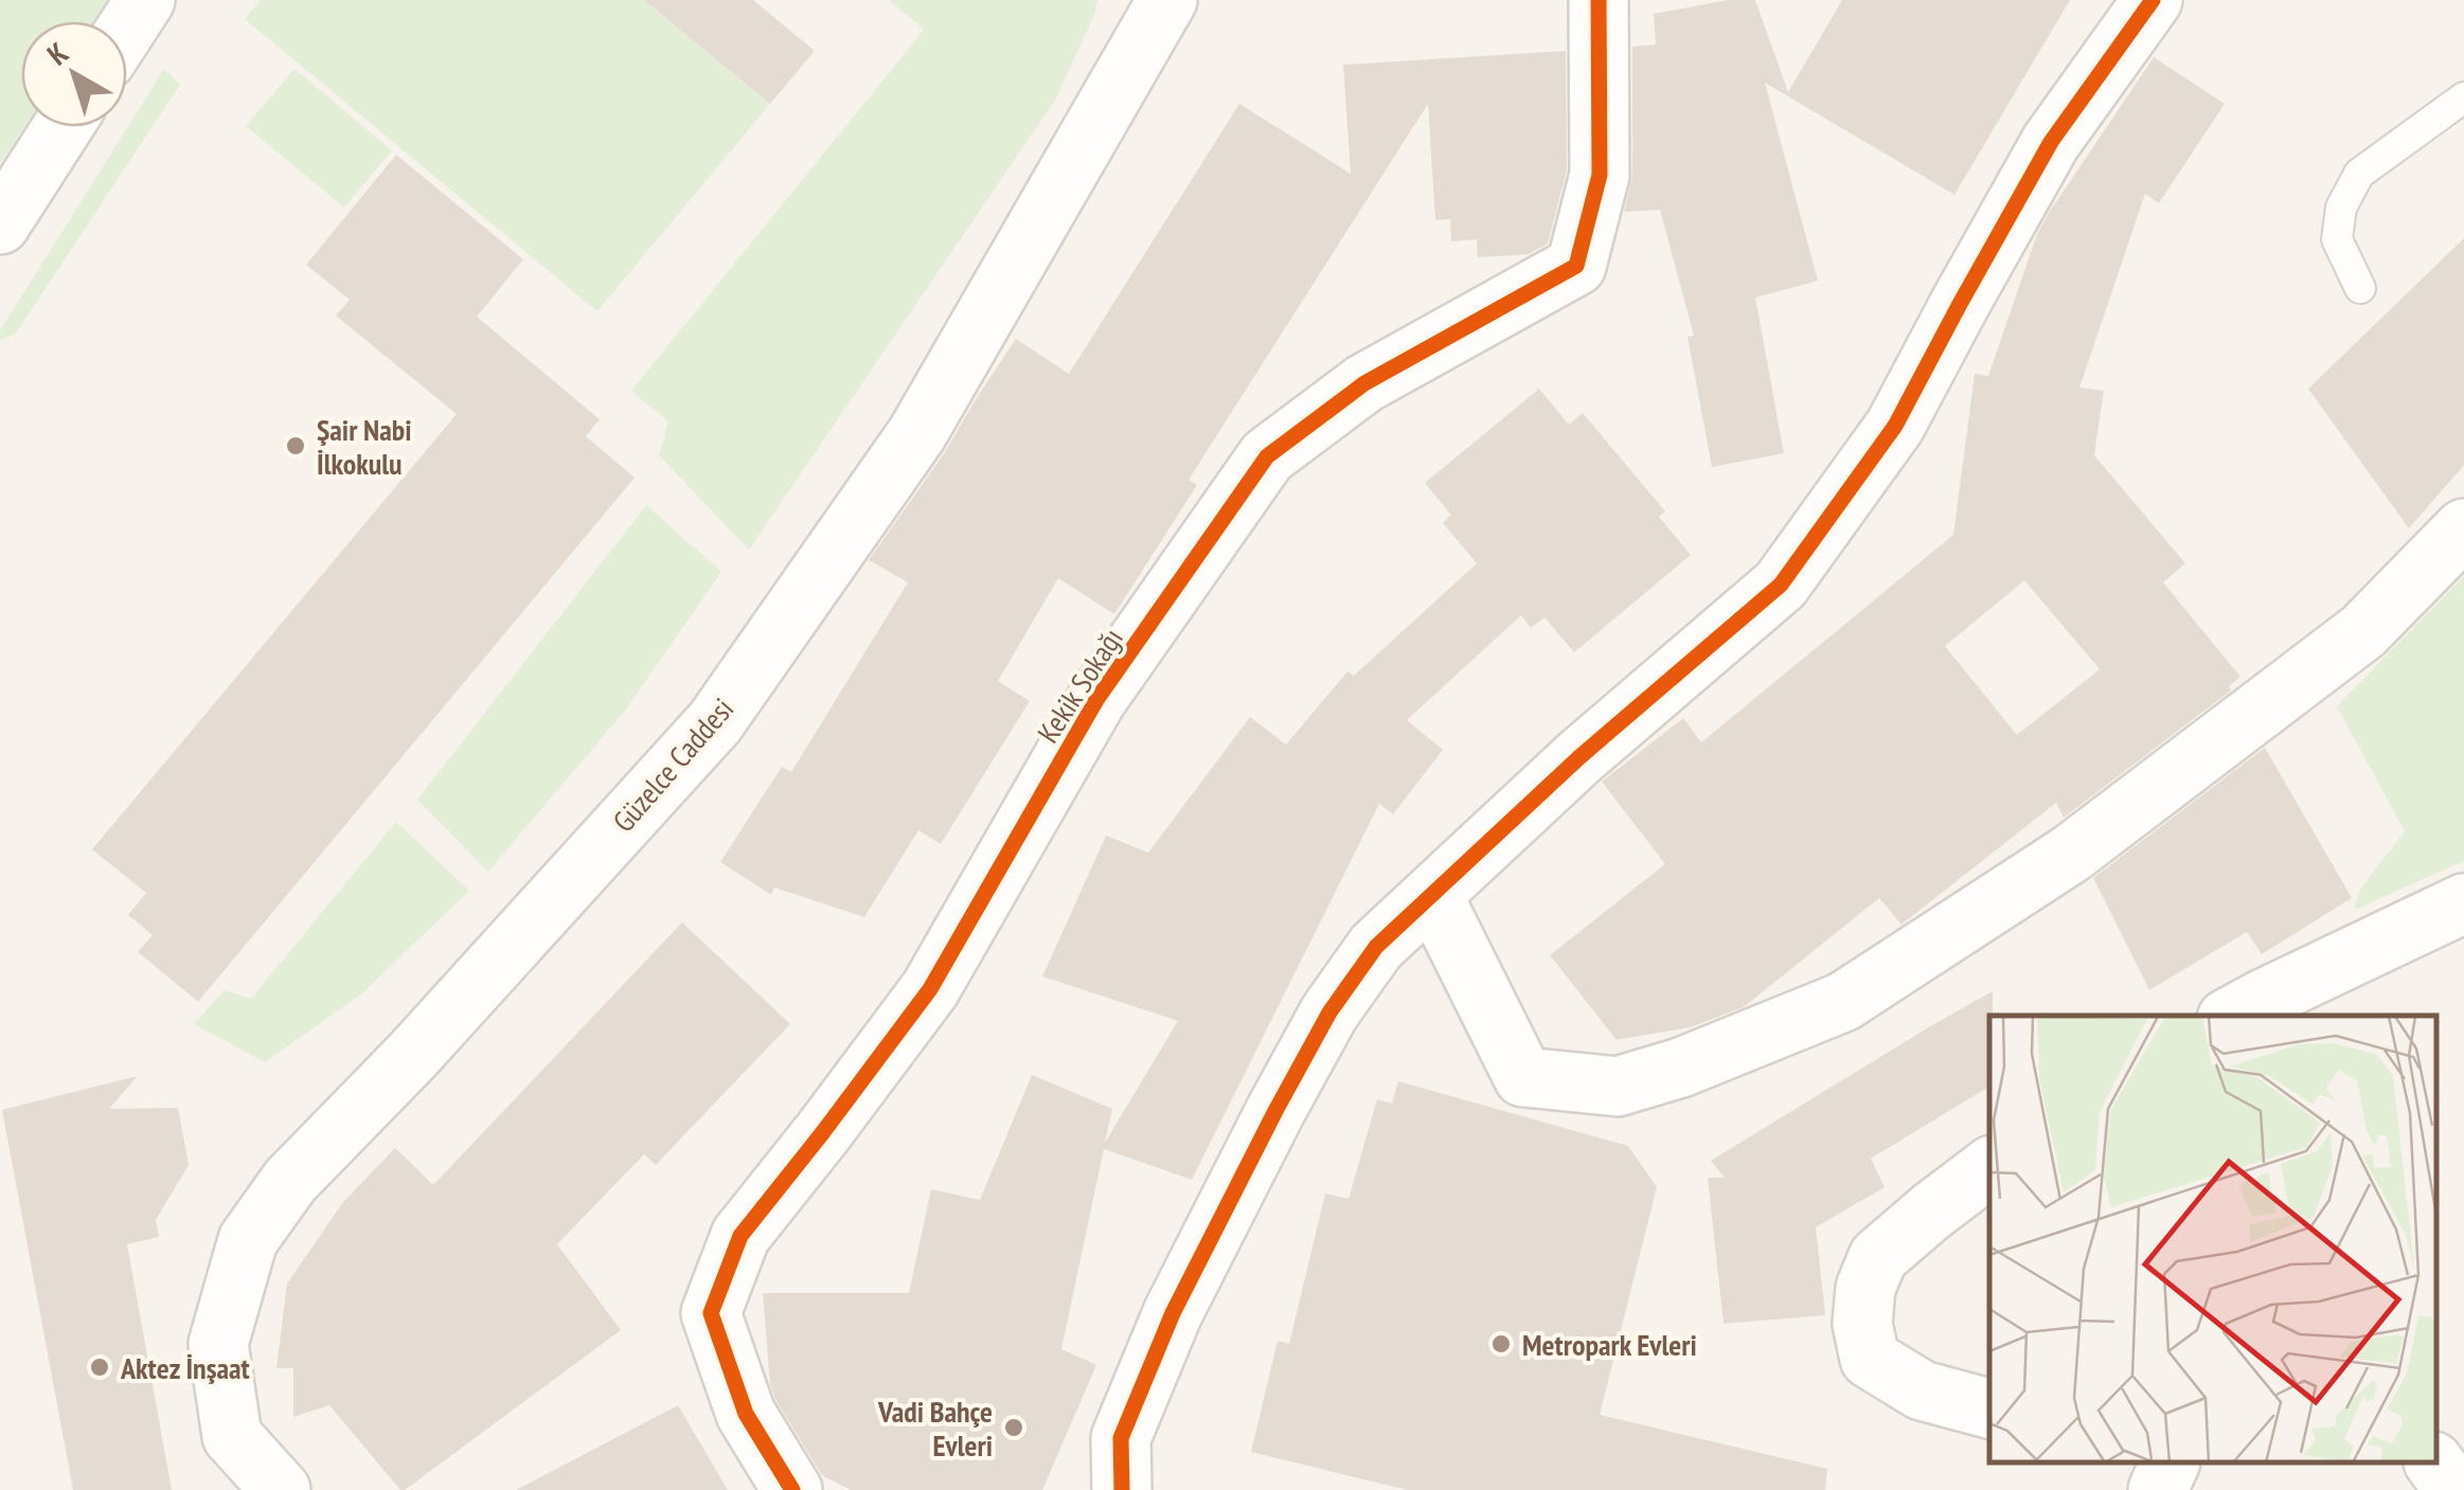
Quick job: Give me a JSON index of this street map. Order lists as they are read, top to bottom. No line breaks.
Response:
{"streets":{"street":["Kekik Sokağı","Güzelce Caddesi"]},"places":["Şair Nabi İlkokulu","Metropark Evleri","Aktez İnşaat","Vadi Bahçe Evleri"],"north":"top left"}
